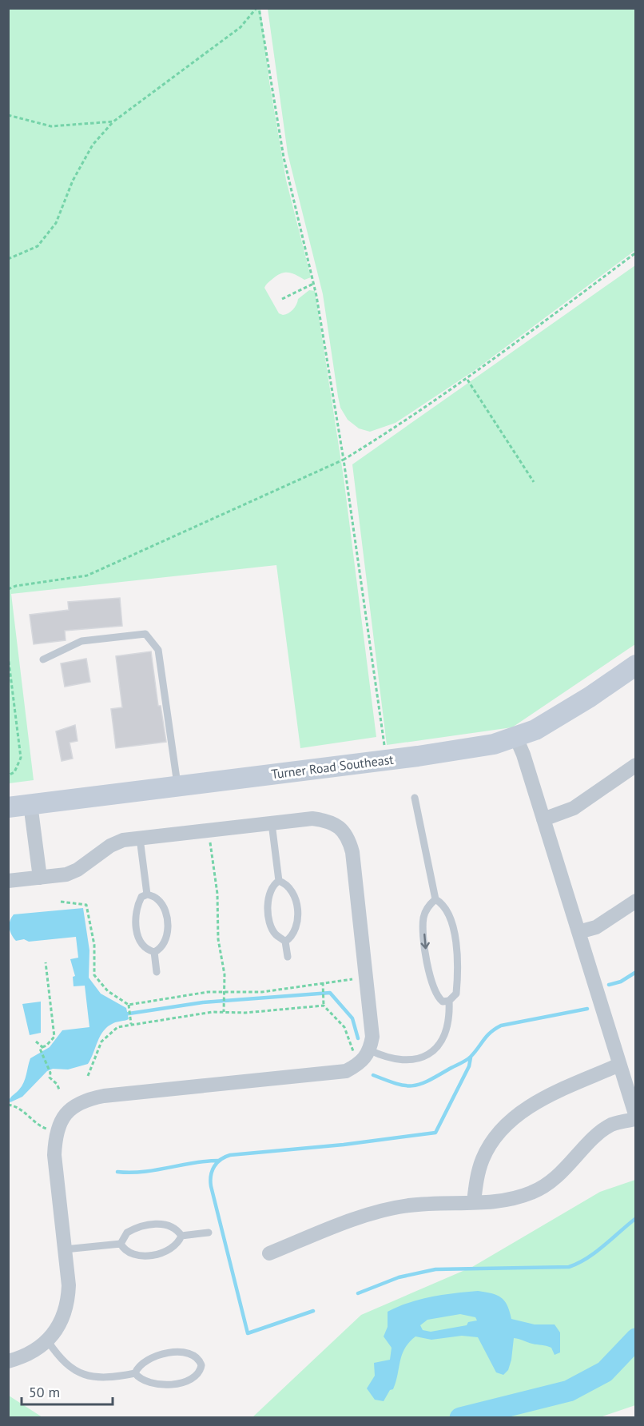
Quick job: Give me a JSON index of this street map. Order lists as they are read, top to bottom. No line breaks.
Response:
{"streets":{"main road":["Turner Road Southeast"]},"scale_bar":"50 m"}
